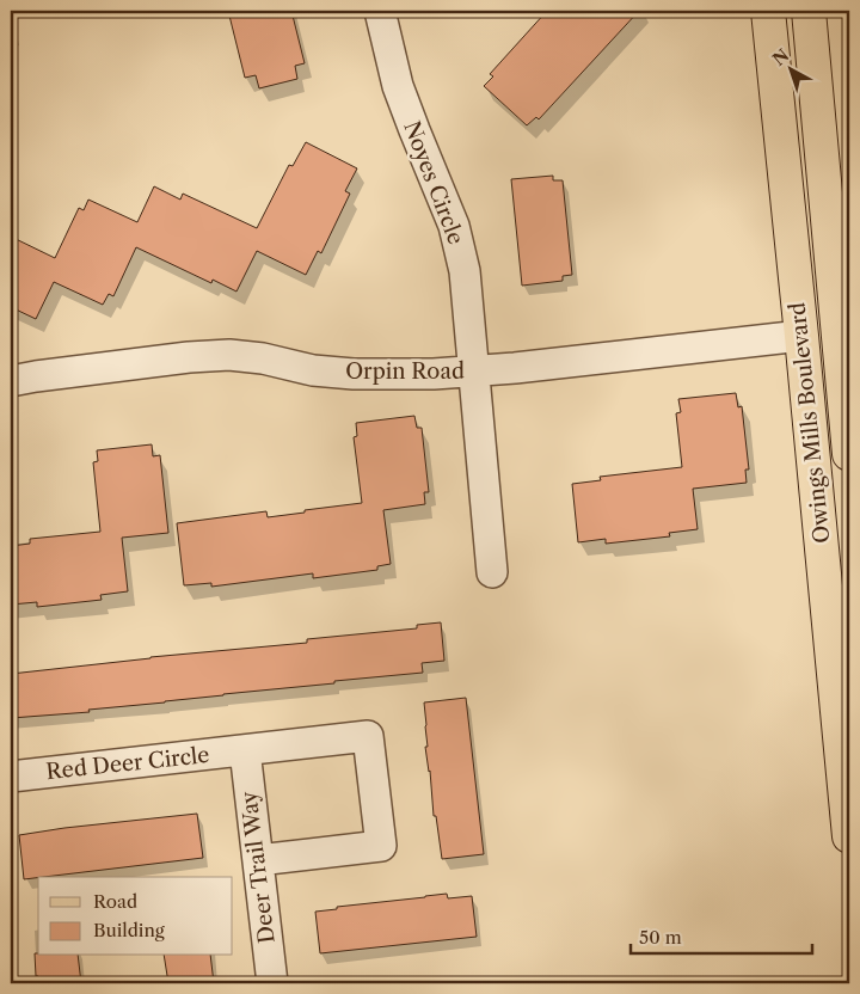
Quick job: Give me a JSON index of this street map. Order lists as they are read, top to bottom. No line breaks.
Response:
{"streets":{"main road":["Owings Mills Boulevard"],"street":["Noyes Circle","Orpin Road","Red Deer Circle","Deer Trail Way"]},"crossings":[["Noyes Circle","Orpin Road"],["Orpin Road","Owings Mills Boulevard"],["Red Deer Circle","Deer Trail Way"]],"legend":["Road","Building"],"scale_bar":"50 m","north":"top left"}
